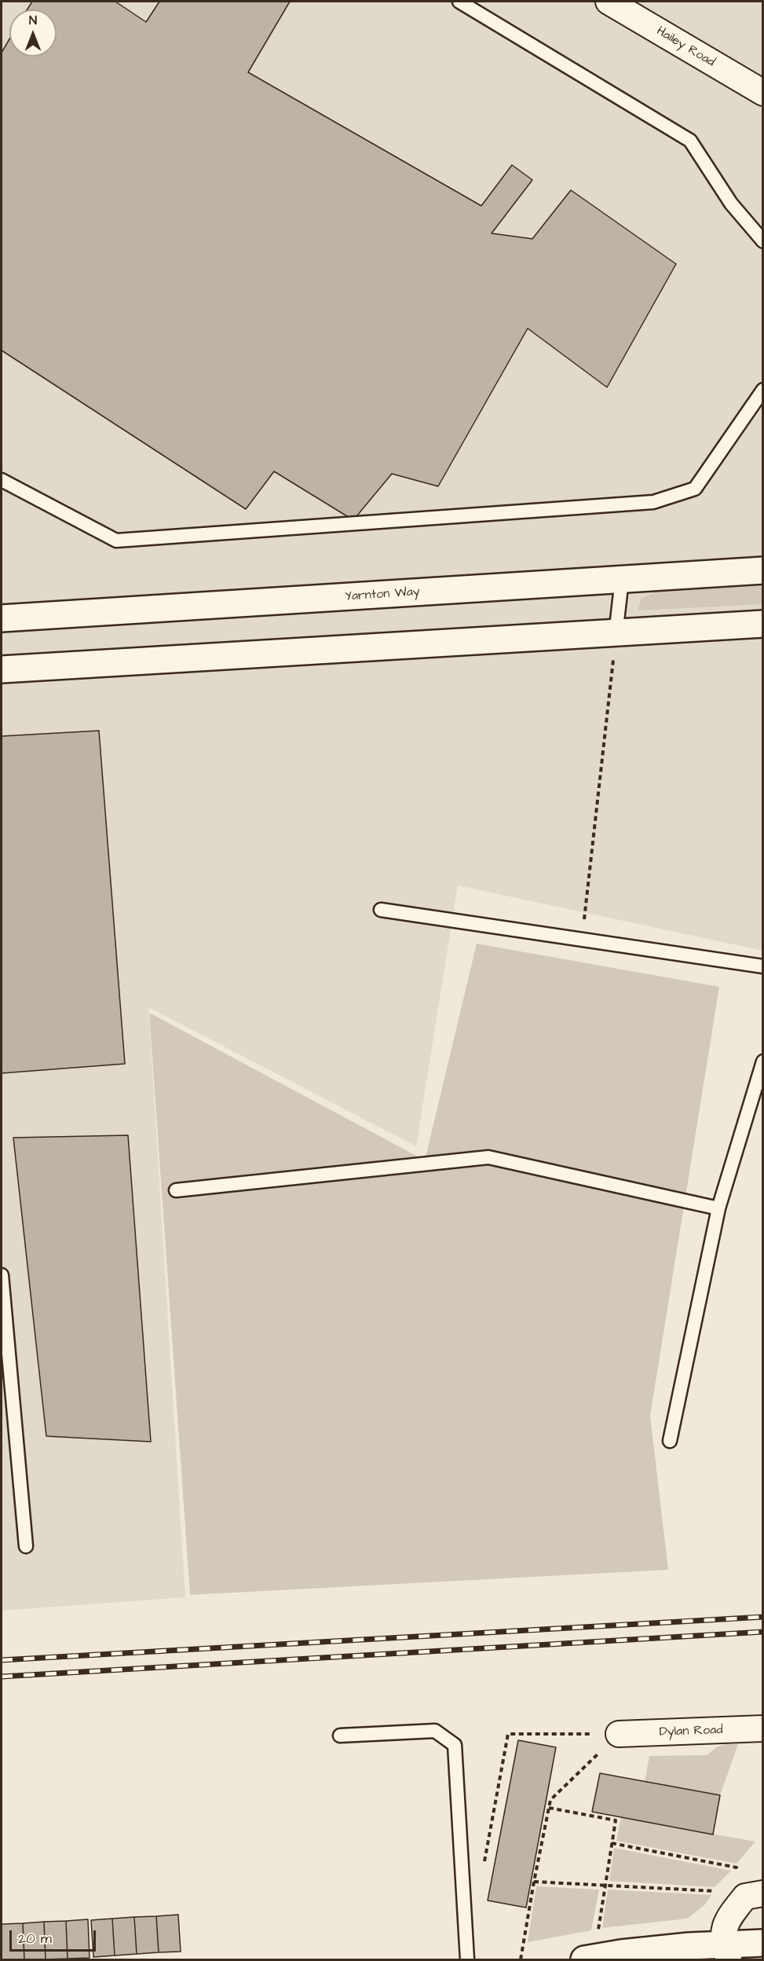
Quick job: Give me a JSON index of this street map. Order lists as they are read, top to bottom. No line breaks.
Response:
{"streets":{"street":["Hailey Road","Yarnton Way","Dylan Road"]},"scale_bar":"20 m","north":"top"}
